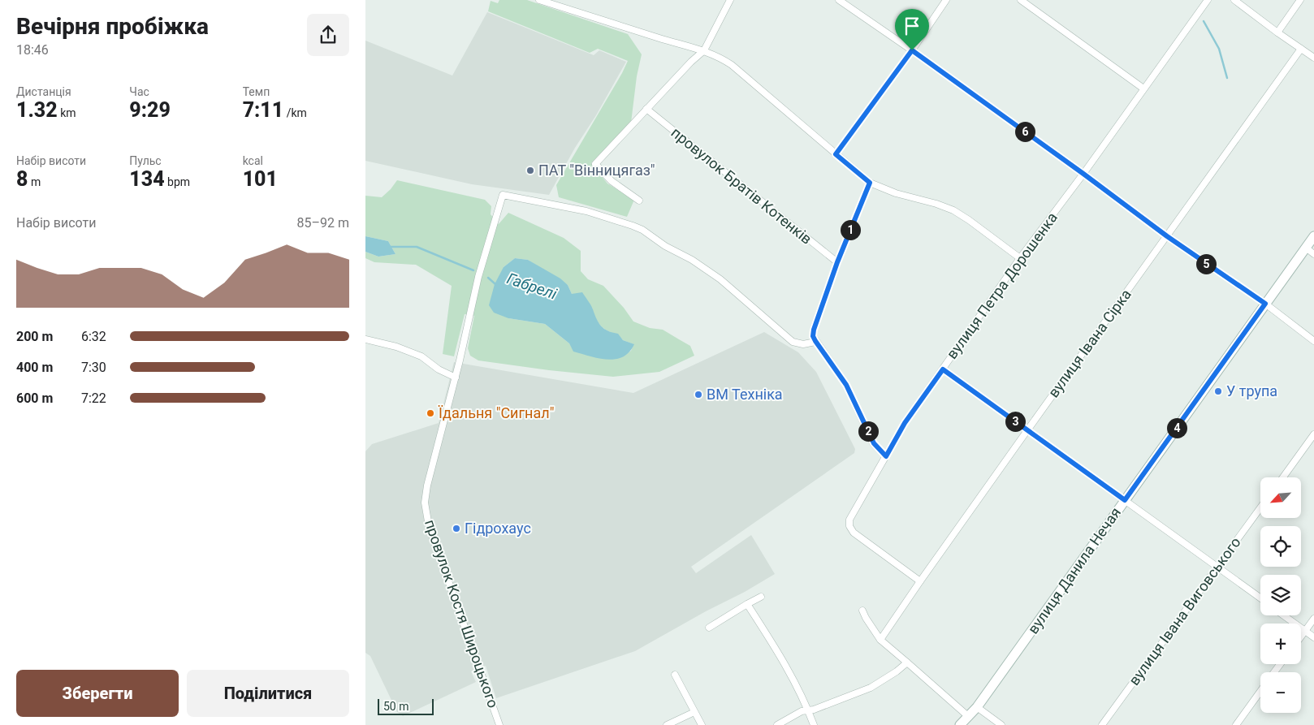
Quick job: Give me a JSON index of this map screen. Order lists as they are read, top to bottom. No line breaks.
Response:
{"streets":{"main road":["вулиця Данила Нечая"],"street":["провулок Братів Котенків","вулиця Петра Дорошенка","вулиця Івана Сірка","вулиця Івана Виговського","провулок Костя Широцького"]},"crossings":[["вулиця Петра Дорошенка","вулиця Івана Сірка"]],"water":["Габрелі"],"places":["ПАТ \"Вінницягаз\"","У трупа","ВМ Техніка","Їдальня \"Сигнал\"","Гідрохаус"],"scale_bar":"50 m","north":"bottom left","page":{"heading":["Вечірня пробіжка","18:46"],"stats":[["Дистанція","1.32 km"],["Час","9:29"],["Темп","7:11 /km"],["Набір висоти","8 m"],["Пульс","134 bpm"],["kcal","101"]],"pins":["6","1","5","3","4","2"],"chart":["Набір висоти","85–92 m"],"list":[{"name":"200 m","note":"6:32"},{"name":"400 m","note":"7:30"},{"name":"600 m","note":"7:22"}],"map_buttons":["+","−"],"buttons":["Зберегти","Поділитися"],"scale":"50 m"}}
